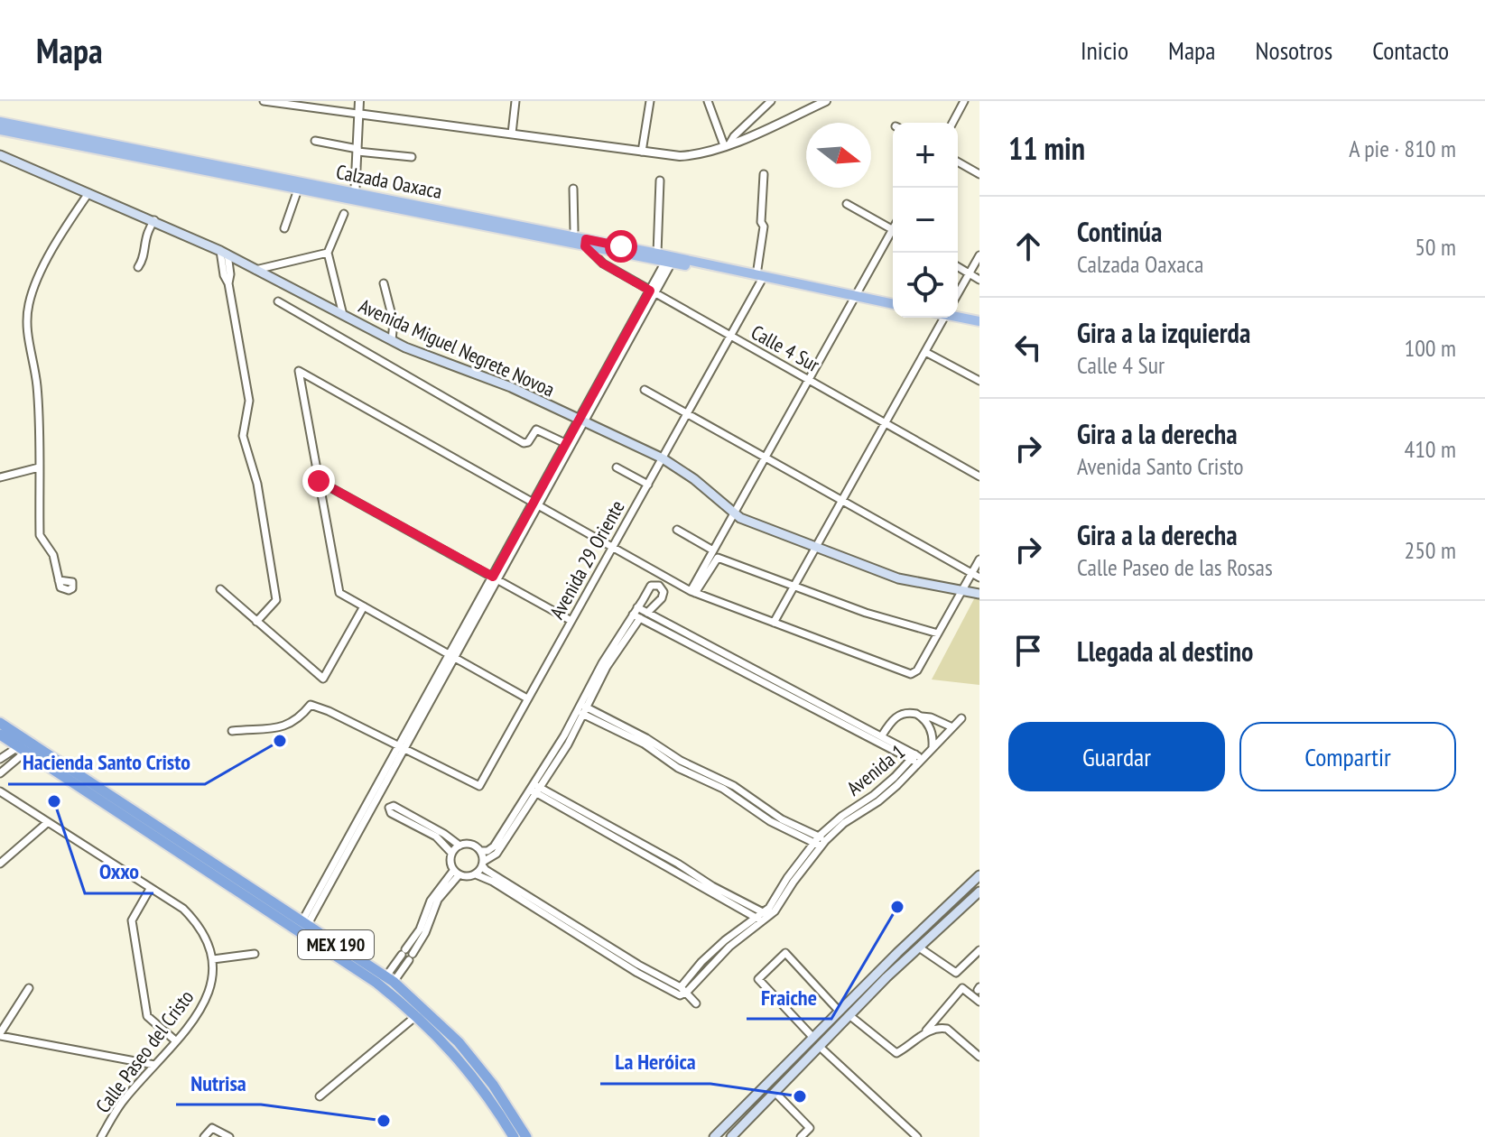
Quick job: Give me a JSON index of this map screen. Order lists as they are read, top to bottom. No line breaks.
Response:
{"streets":{"highway":["MEX 190"],"main road":["Calzada Oaxaca","Avenida Miguel Negrete Novoa"],"street":["Calle 4 Sur","Avenida 29 Oriente","Avenida 1","Calle Paseo del Cristo"]},"crossings":[["Calzada Oaxaca","Calle 4 Sur"],["Calzada Oaxaca","Avenida 29 Oriente"],["Avenida Miguel Negrete Novoa","Avenida 29 Oriente"],["Calle 4 Sur","Avenida 29 Oriente"]],"places":["Hacienda Santo Cristo","Oxxo","Fraiche","La Heróica","Nutrisa"],"north":"right","page":{"header":"Mapa","nav":["Inicio","Mapa","Nosotros","Contacto"],"heading":["11 min","A pie · 810 m"],"map_buttons":["+","−"],"list":[["Continúa","Calzada Oaxaca","50 m"],["Gira a la izquierda","Calle 4 Sur","100 m"],["Gira a la derecha","Avenida Santo Cristo","410 m"],["Gira a la derecha","Calle Paseo de las Rosas","250 m"],"Llegada al destino"],"buttons":["Guardar","Compartir"]}}
